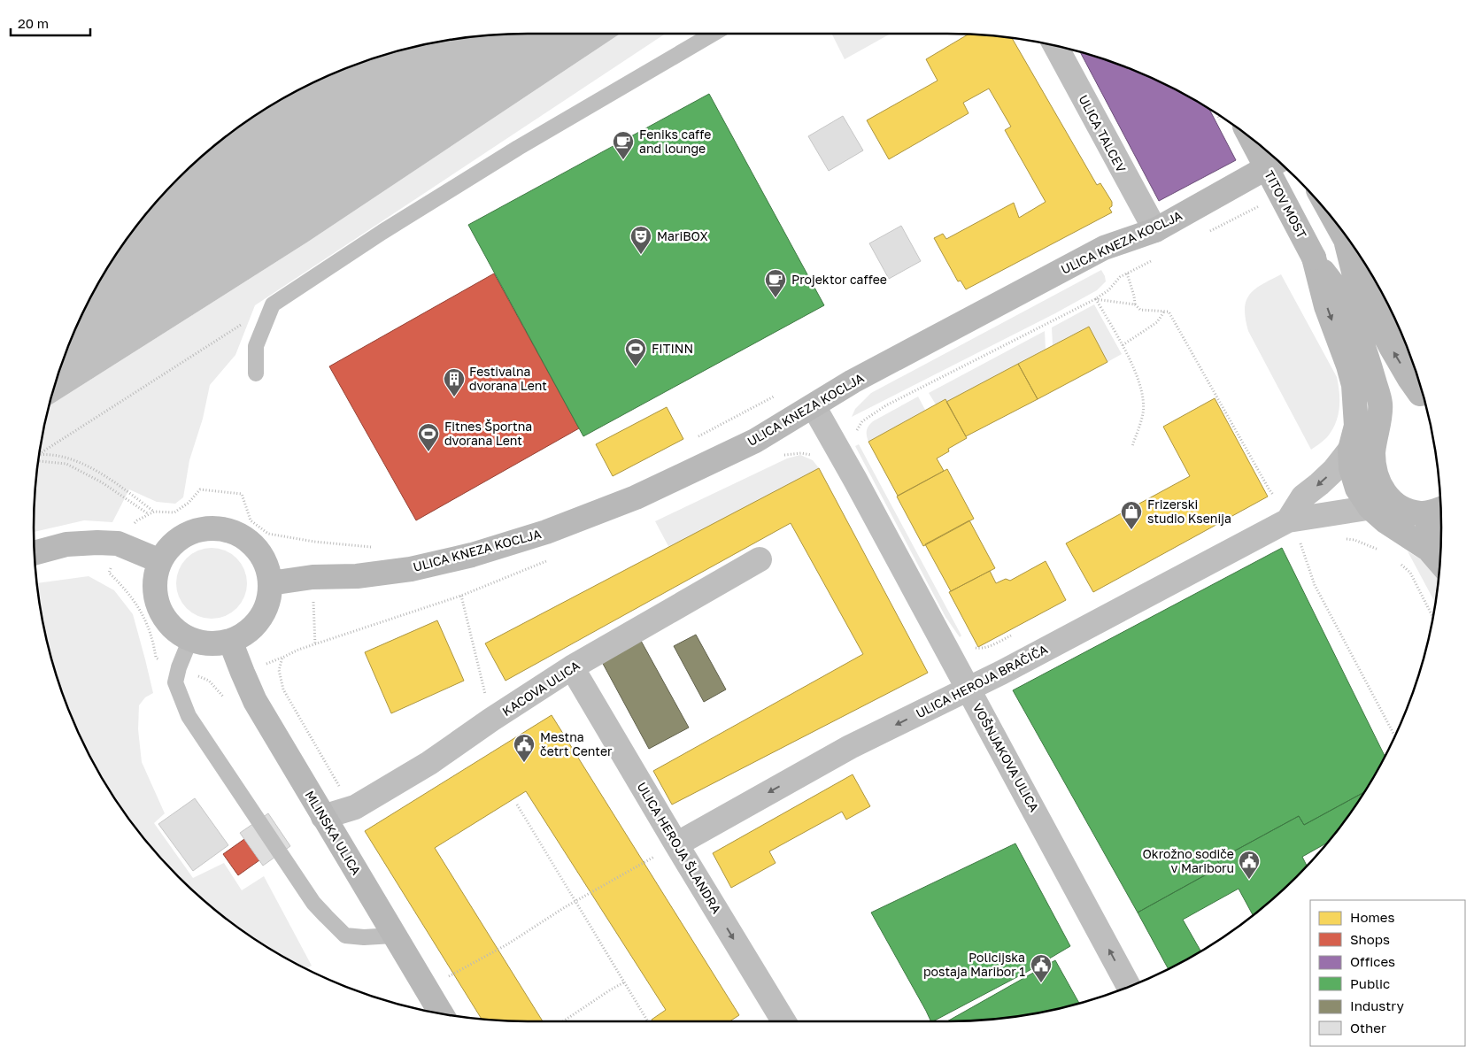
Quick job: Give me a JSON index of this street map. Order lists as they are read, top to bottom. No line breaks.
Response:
{"streets":{"street":["ULICA TALCEV","TITOV MOST","ULICA KNEZA KOCLJA","ULICA HEROJA BRAČIČA","KACOVA ULICA","VOŠNJAKOVA ULICA","MLINSKA ULICA","ULICA HEROJA ŠLANDRA"]},"crossings":[["ULICA TALCEV","ULICA KNEZA KOCLJA"],["ULICA KNEZA KOCLJA","VOŠNJAKOVA ULICA"],["ULICA KNEZA KOCLJA","MLINSKA ULICA"],["ULICA HEROJA BRAČIČA","VOŠNJAKOVA ULICA"],["ULICA HEROJA BRAČIČA","ULICA HEROJA ŠLANDRA"],["KACOVA ULICA","MLINSKA ULICA"],["KACOVA ULICA","ULICA HEROJA ŠLANDRA"]],"one_way":["ULICA HEROJA BRAČIČA","VOŠNJAKOVA ULICA","ULICA HEROJA ŠLANDRA"],"places":{"cafe":["Feniks caffe and lounge","Projektor caffee"],"theatre":["MariBOX"],"sports":["FITINN","Fitnes Športna dvorana Lent"],"building":["Festivalna dvorana Lent"],"shop":["Frizerski studio Ksenija"],"public building":["Mestna četrt Center","Okrožno sodiče v Mariboru","Policijska postaja Maribor 1"]},"legend":["Homes","Shops","Offices","Public","Industry","Other"],"scale_bar":"20 m"}
